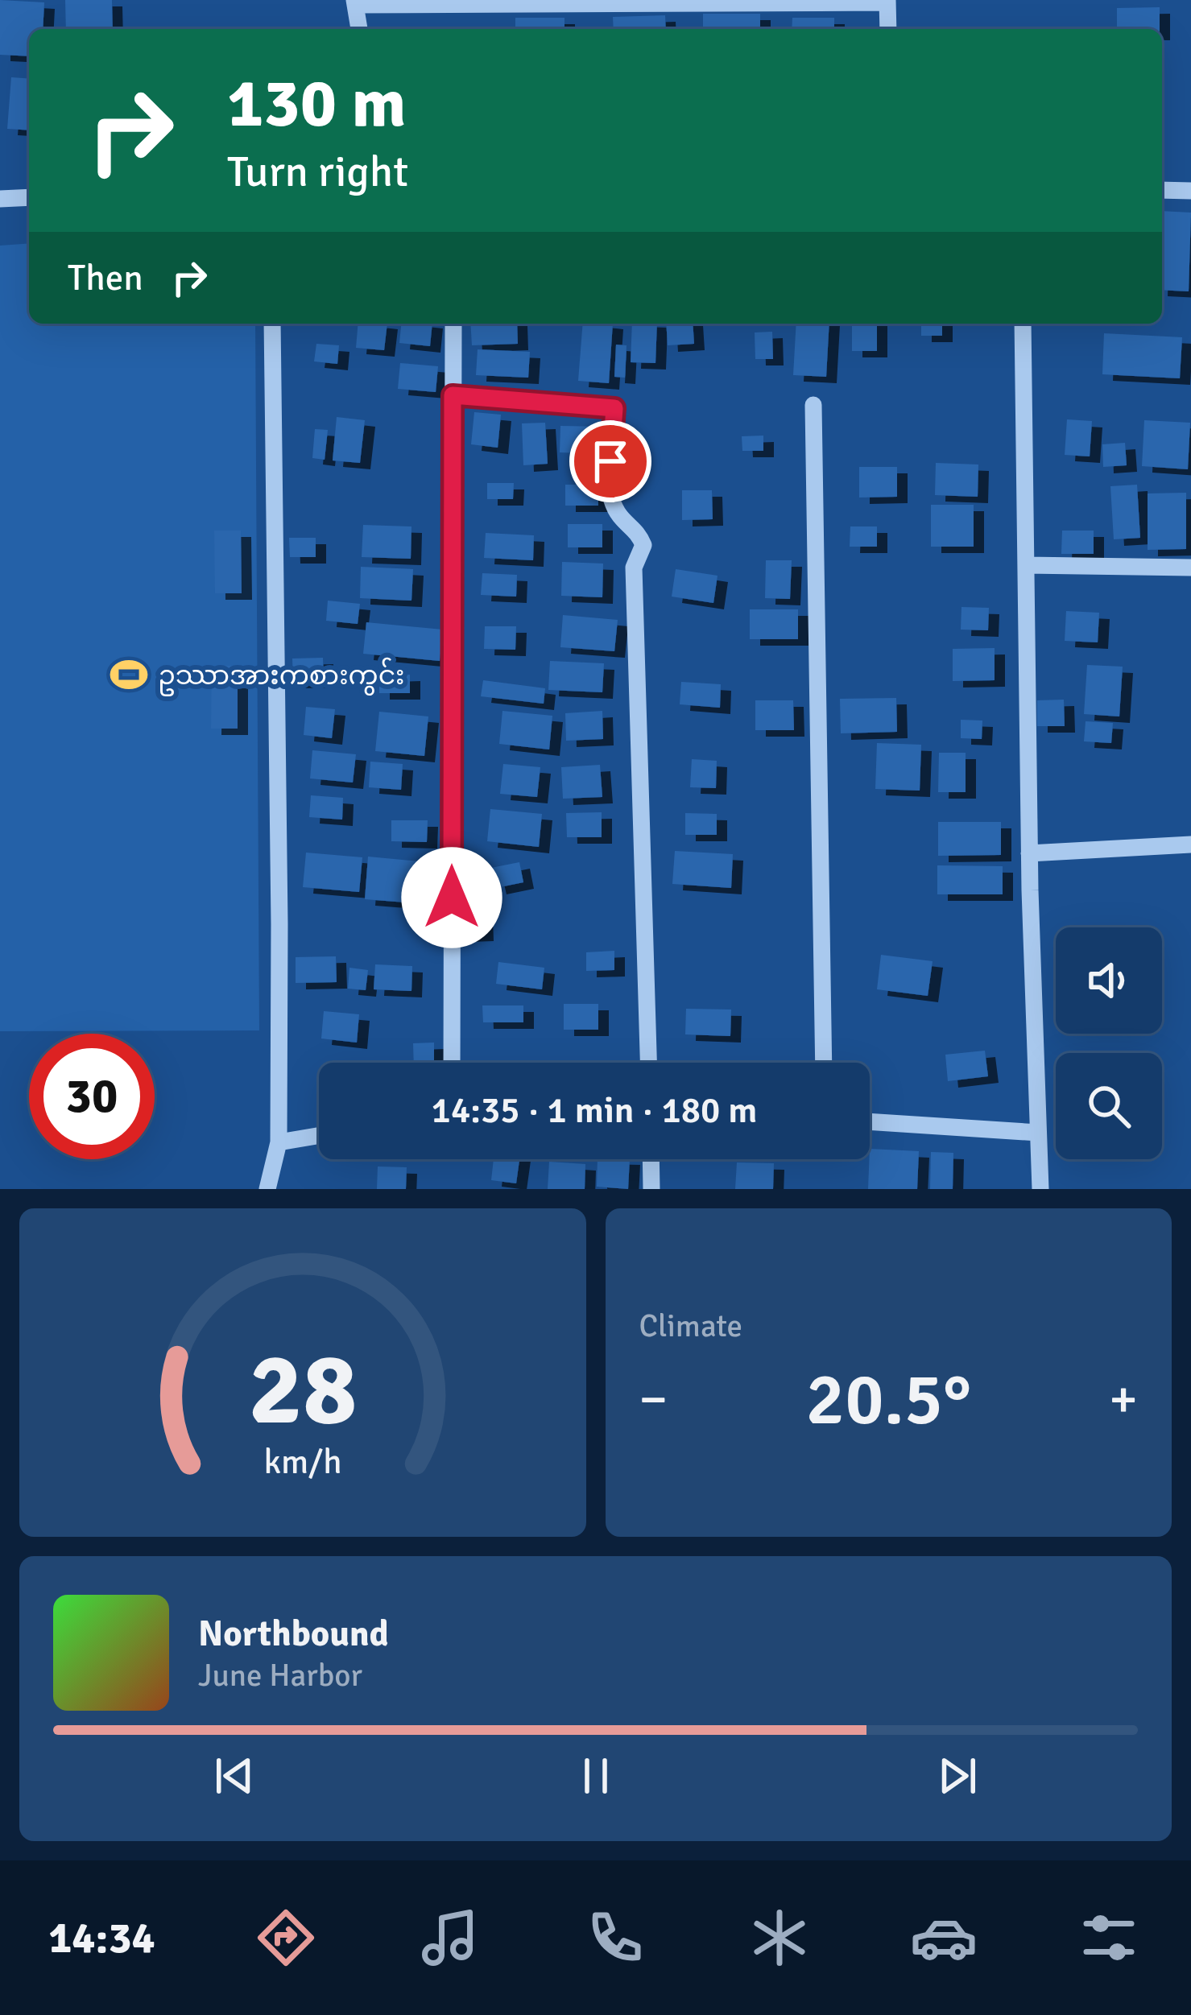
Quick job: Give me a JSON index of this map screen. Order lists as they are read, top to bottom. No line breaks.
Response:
{"places":{"sports":["ဥဿာ‌အားကစားကွင်း"]},"page":{"turn":["130 m","Turn right"],"then":"Then","limit":"30","trip":"14:35 · 1 min · 180 m","tile":"Climate","heat":["−","20.5°","+"],"song":["Northbound","June Harbor"],"tabs":"14:34","gauge":["28","km/h"]}}
